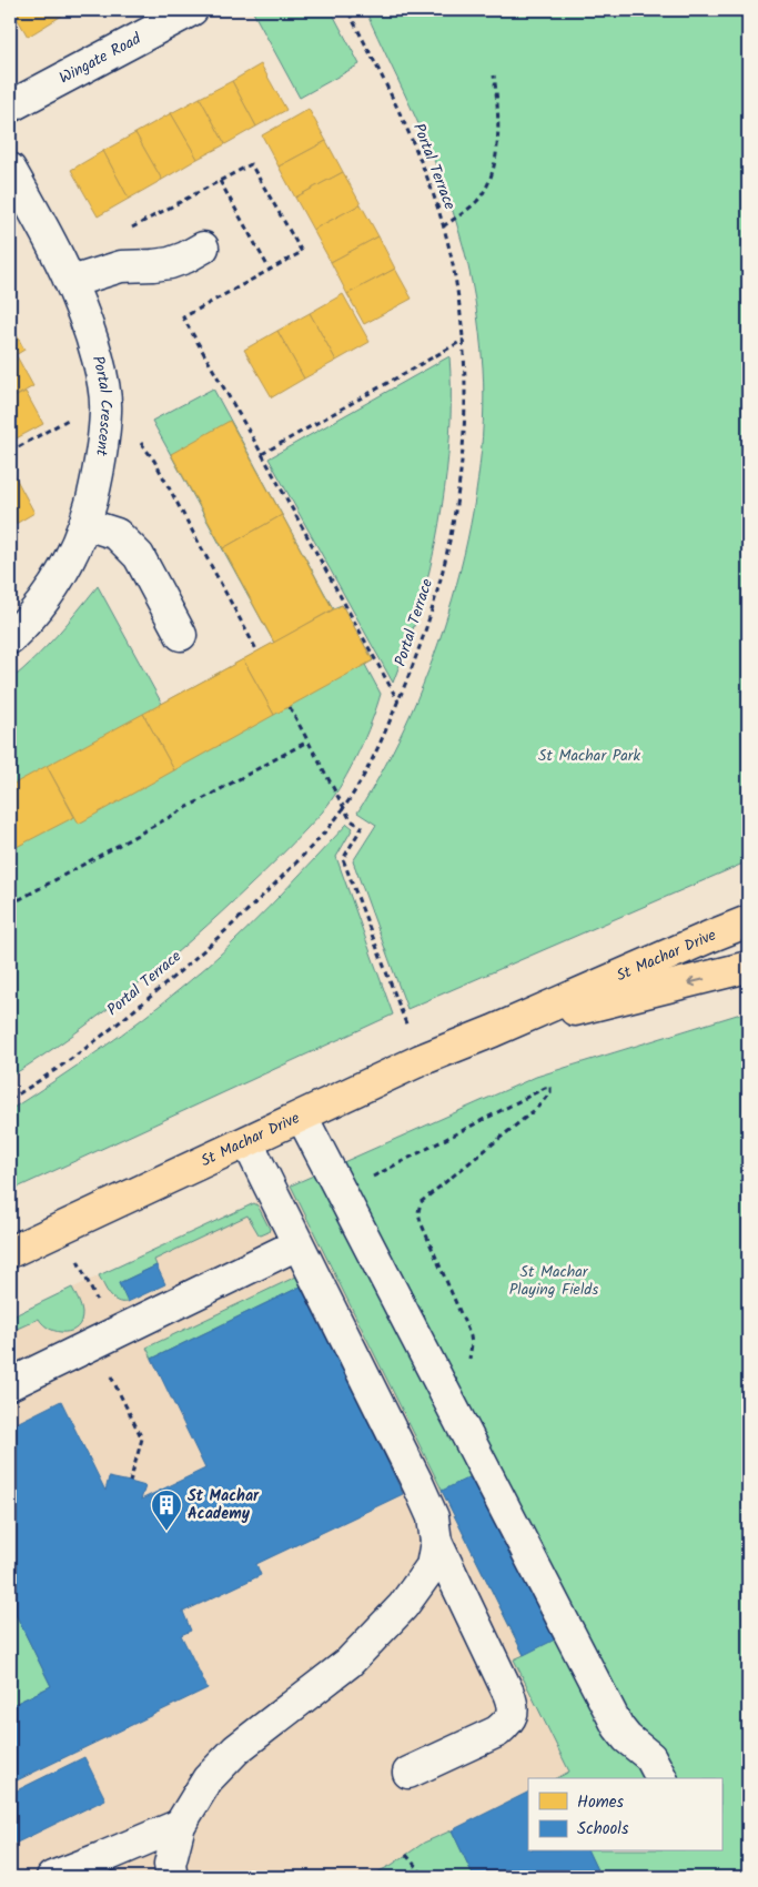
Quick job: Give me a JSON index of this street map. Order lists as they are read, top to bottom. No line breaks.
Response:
{"streets":{"main road":["St Machar Drive"],"street":["Wingate Road","Portal Crescent"],"path":["Portal Terrace"]},"parks":["St Machar Park","St Machar Playing Fields"],"places":{"building":["St Machar Academy"]},"legend":["Homes","Schools"]}
